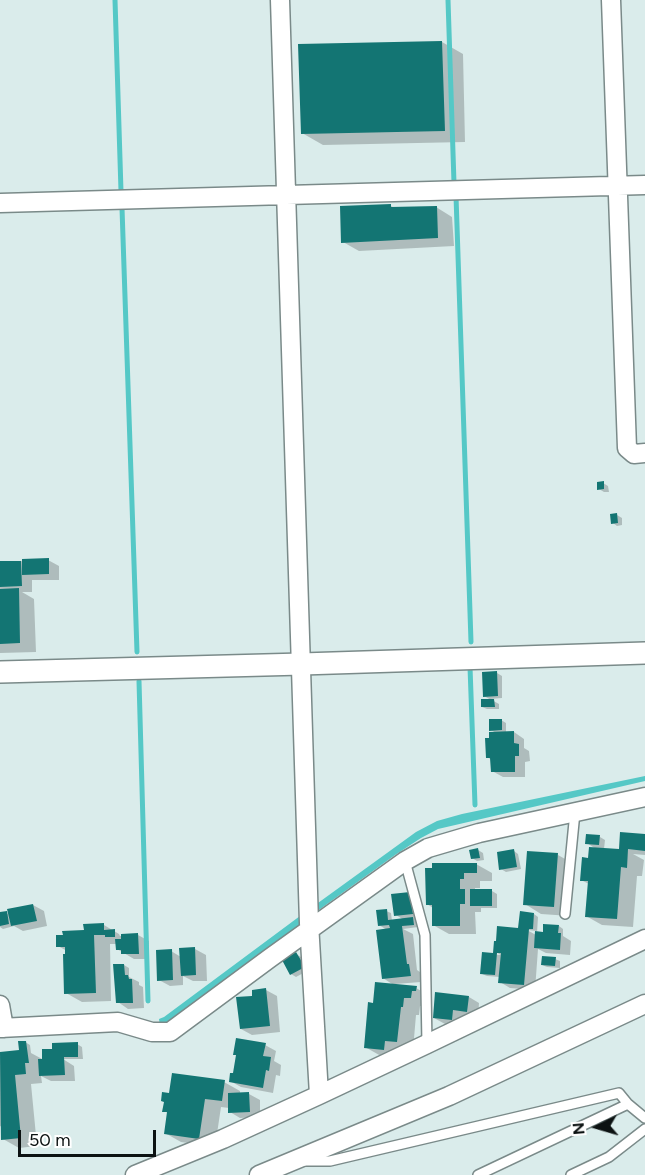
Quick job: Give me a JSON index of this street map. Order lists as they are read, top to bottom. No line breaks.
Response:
{"scale_bar":"50 m","north":"left"}
